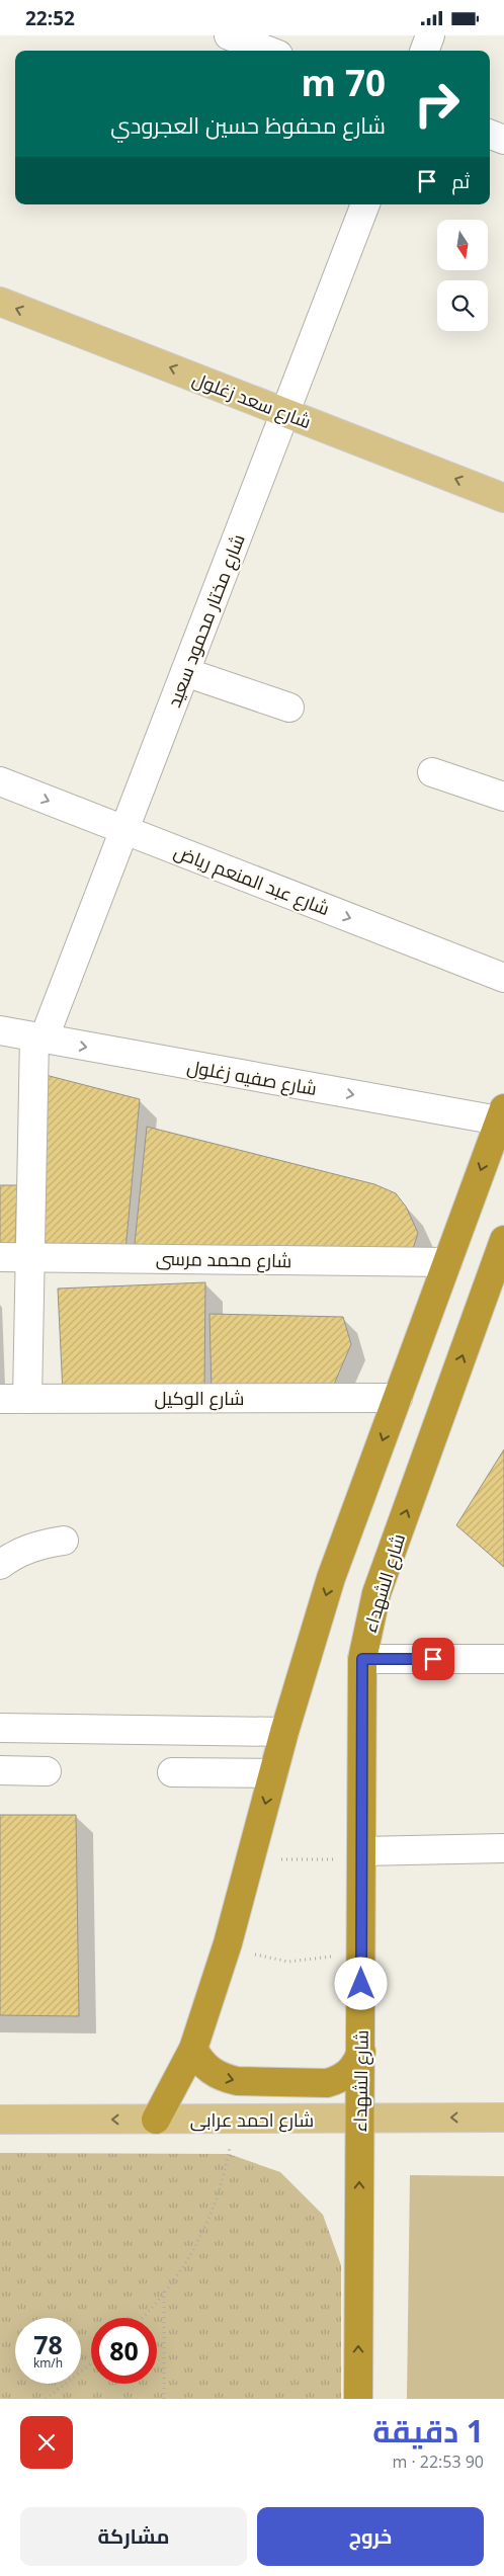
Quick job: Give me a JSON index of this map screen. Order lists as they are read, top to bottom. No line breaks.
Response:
{"streets":{"highway":["شارع الشهداء"],"main road":["شارع سعد زغلول","شارع احمد عرابى"],"street":["شارع مختار محمود سعيد","شارع عبد المنعم رياض","شارع صفيه زغلول","شارع محمد مرسى","شارع الوكيل"]},"crossings":[["شارع سعد زغلول","شارع مختار محمود سعيد"],["شارع مختار محمود سعيد","شارع عبد المنعم رياض"],["شارع مختار محمود سعيد","شارع صفيه زغلول"],["شارع الشهداء","شارع احمد عرابى"]],"one_way":["شارع سعد زغلول","شارع صفيه زغلول","شارع احمد عرابى"],"north":"bottom","page":{"status":"22:52","turn":["70 m","شارع محفوظ حسين العجرودي"],"then":"ثم","speed":"78 km/h","limit":"80","heading":["1 دقيقة","90 m · 22:53"],"buttons":["خروج","مشاركة"]}}
